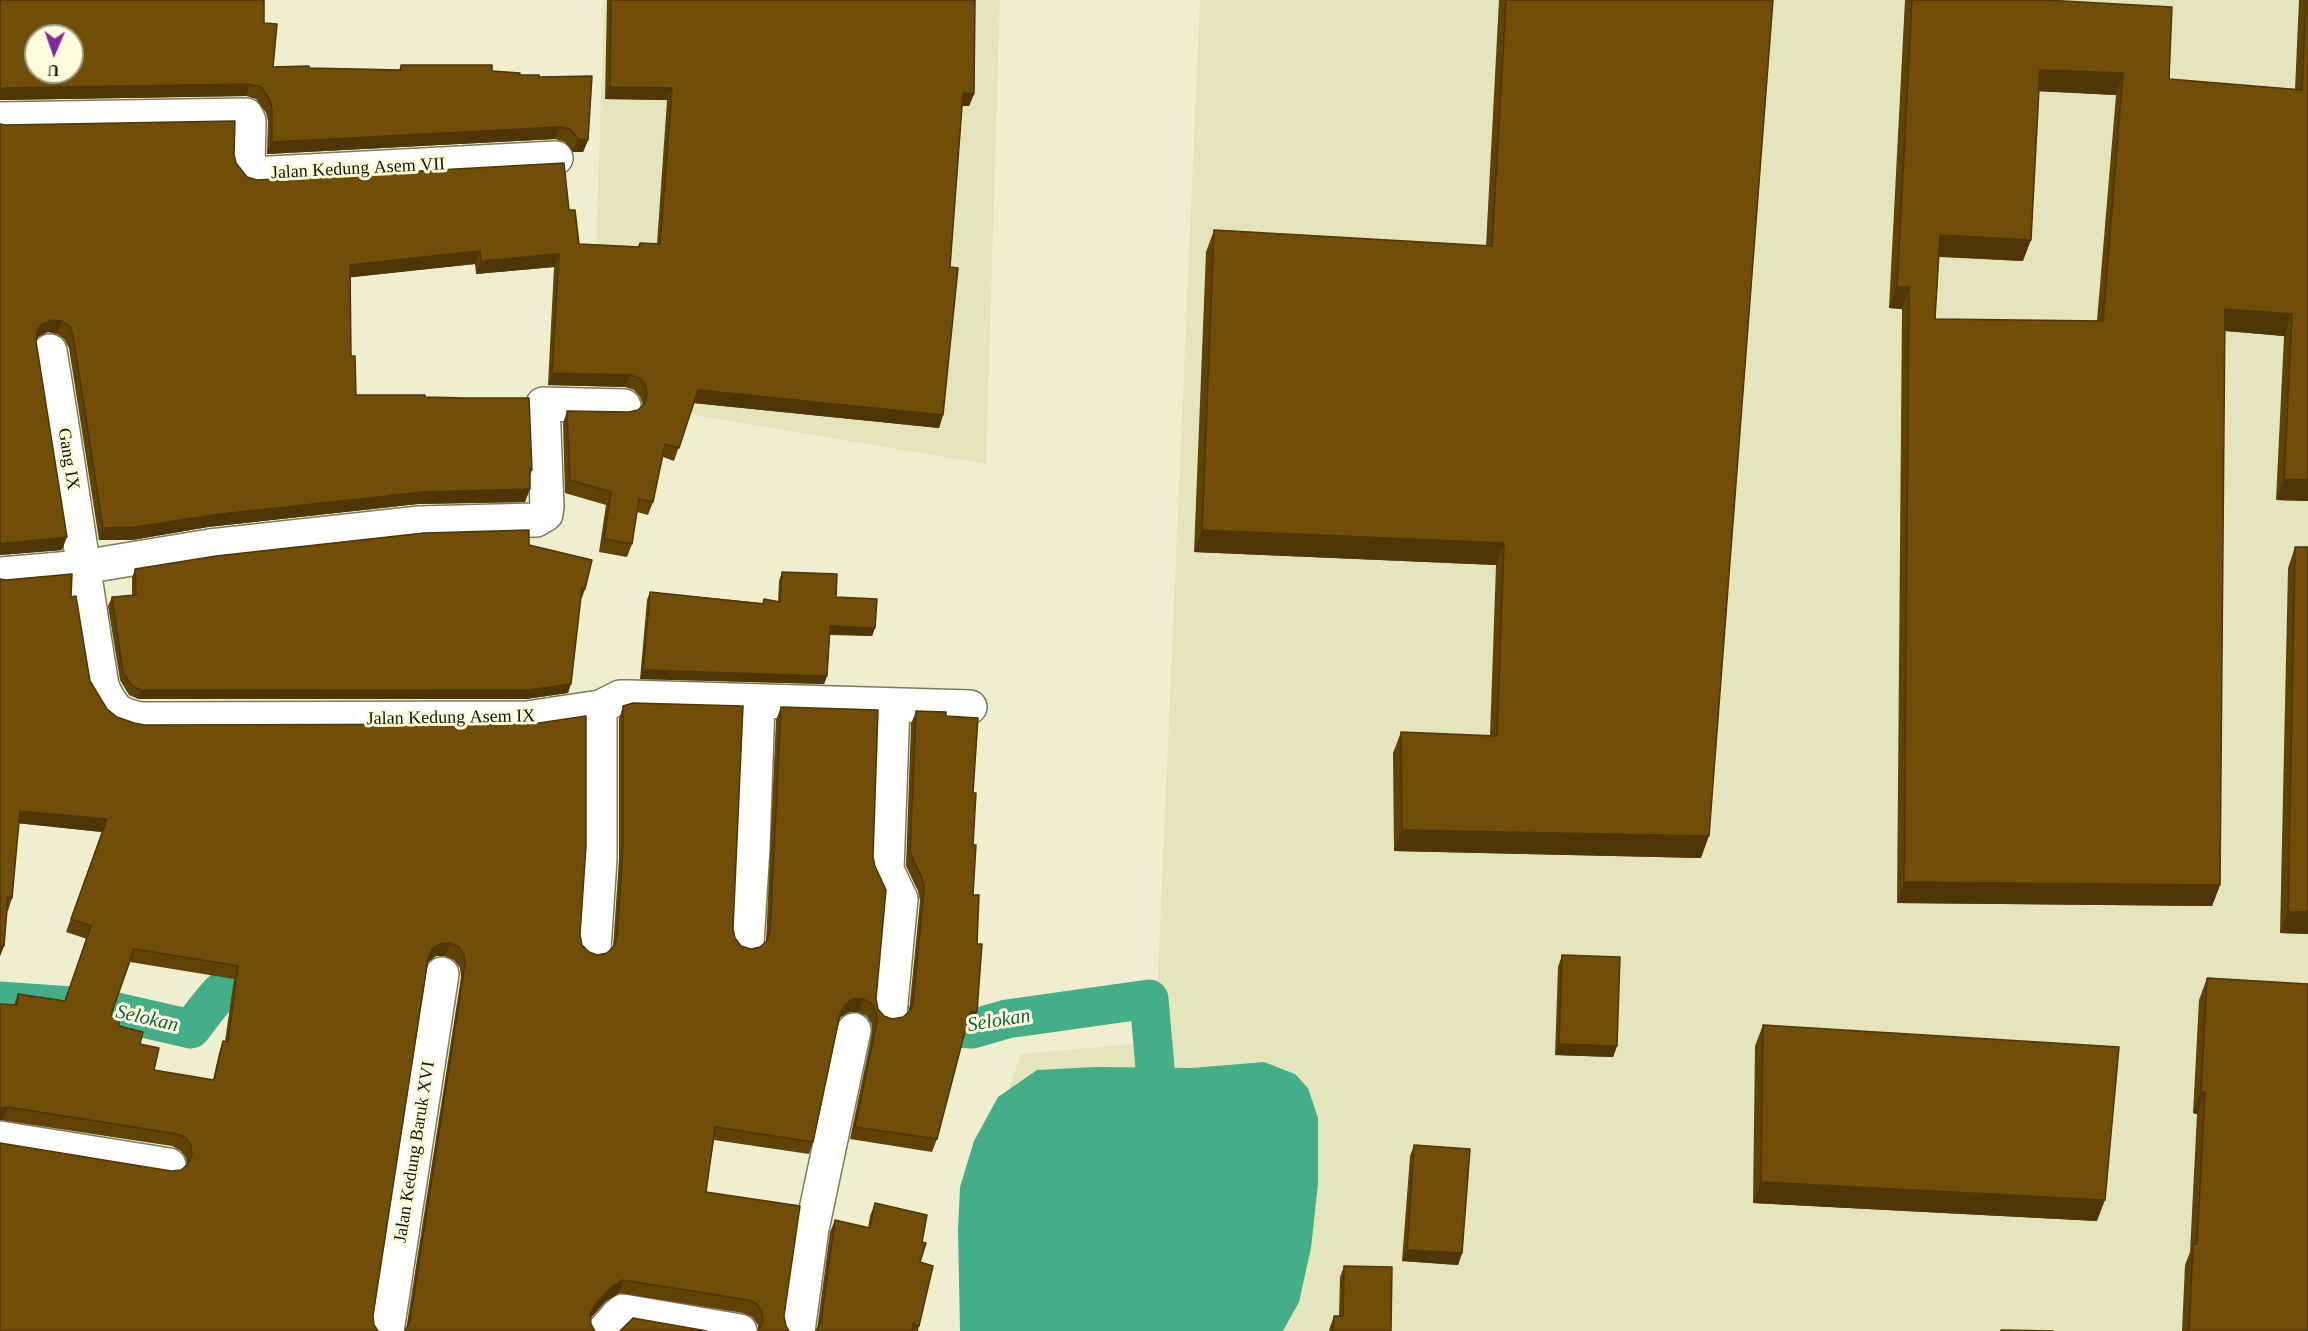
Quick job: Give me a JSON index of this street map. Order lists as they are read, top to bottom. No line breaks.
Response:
{"streets":{"street":["Jalan Kedung Asem VII","Gang IX","Jalan Kedung Asem IX","Jalan Kedung Baruk XVI"]},"crossings":[["Gang IX","Jalan Kedung Asem IX"]],"water":["Selokan"],"north":"bottom"}
